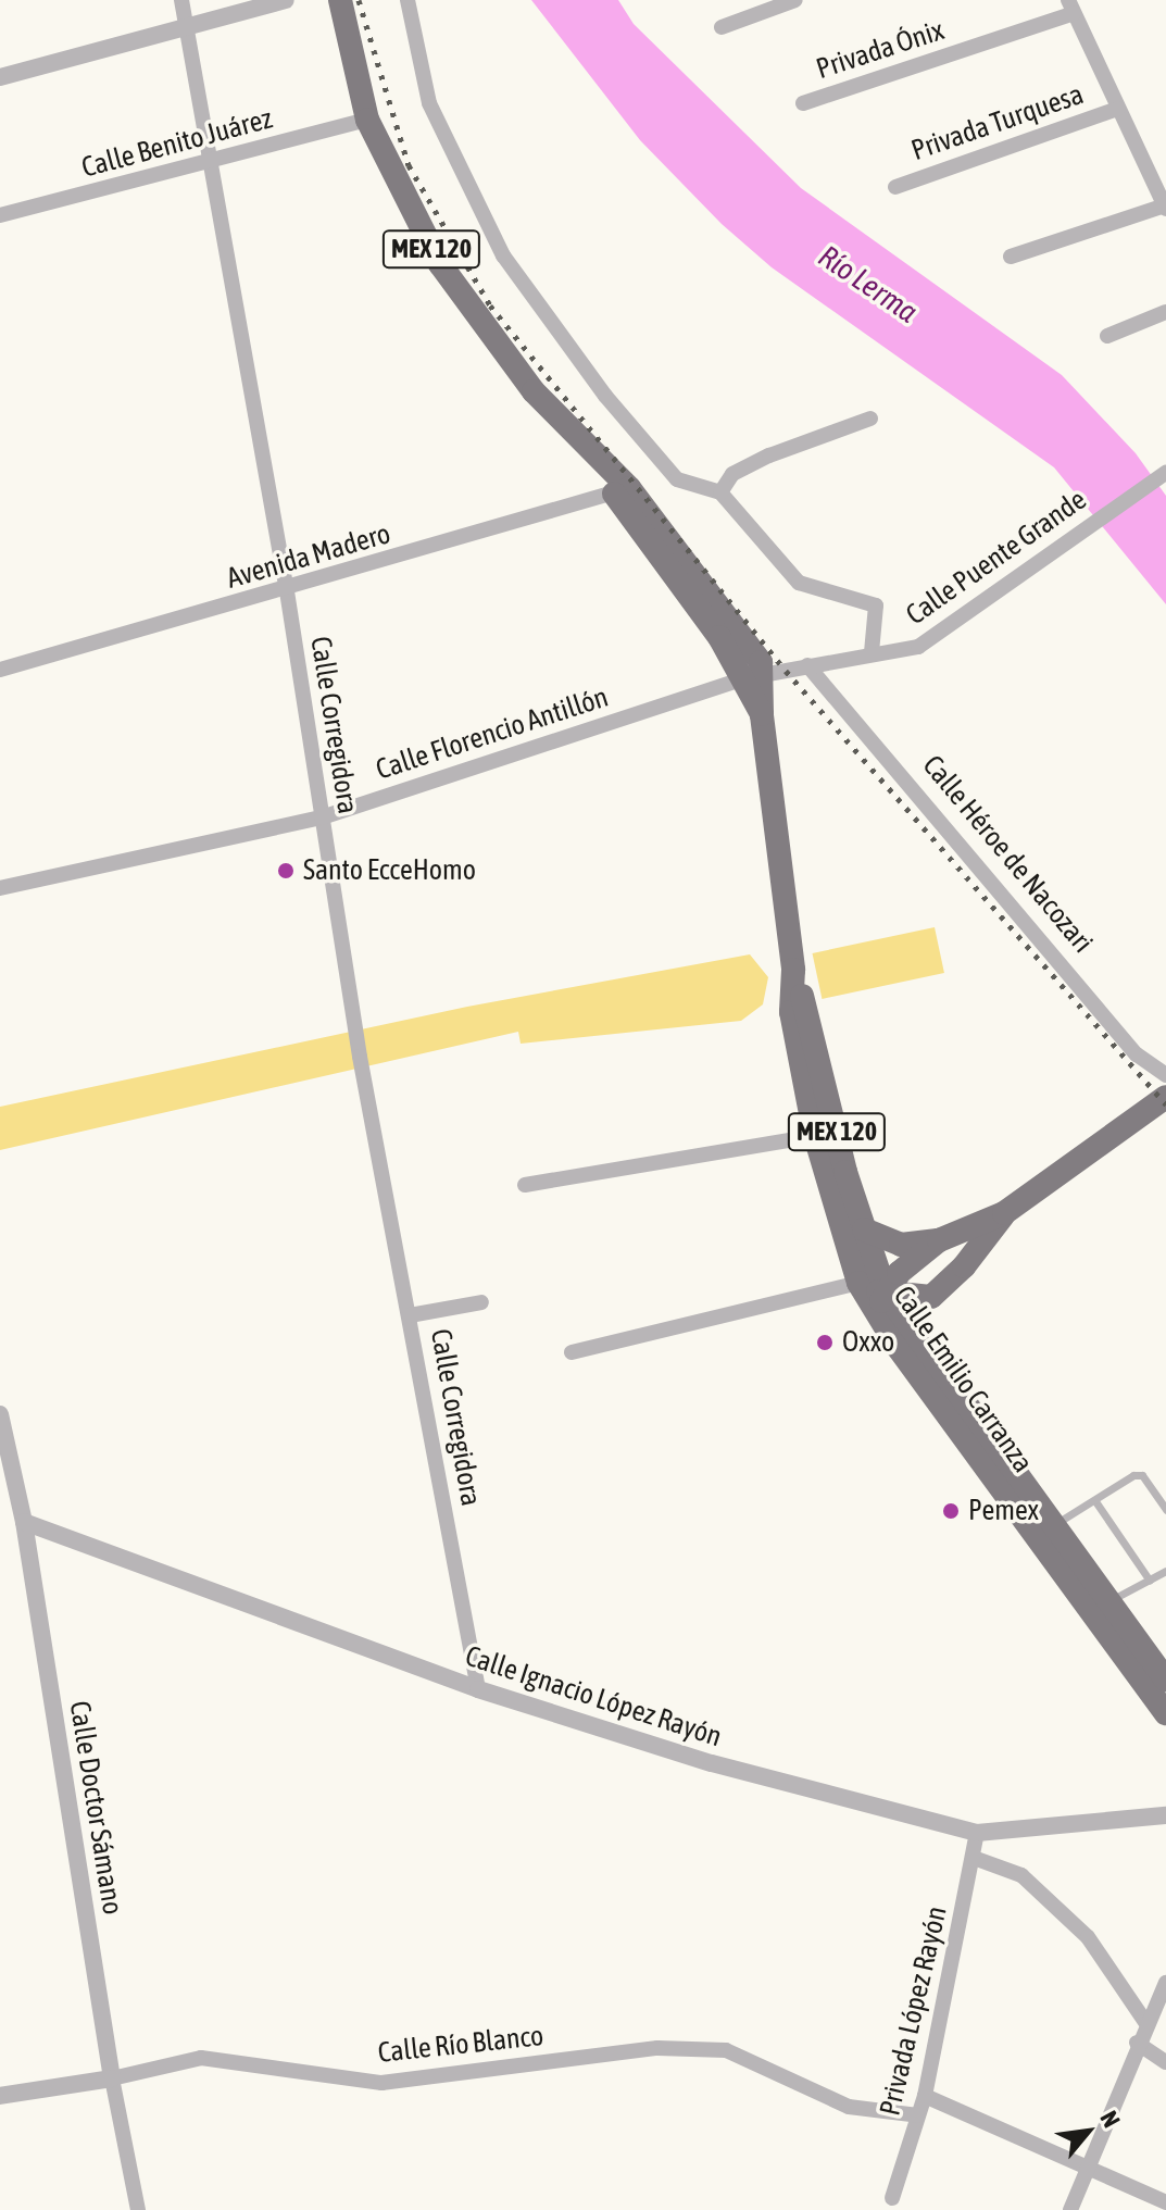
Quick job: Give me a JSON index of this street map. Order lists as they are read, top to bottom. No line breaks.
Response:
{"streets":{"main road":["MEX 120","Calle Emilio Carranza"],"street":["Privada Ónix","Privada Turquesa","Calle Benito Juárez","Avenida Madero","Calle Puente Grande","Calle Corregidora","Calle Florencio Antillón","Calle Héroe de Nacozari","Calle Ignacio López Rayón","Calle Doctor Sámano","Privada López Rayón","Calle Río Blanco"]},"crossings":[["Calle Benito Juárez","MEX 120"],["Calle Benito Juárez","Calle Corregidora"],["MEX 120","Avenida Madero"],["MEX 120","Calle Puente Grande"],["MEX 120","Calle Florencio Antillón"],["MEX 120","Calle Emilio Carranza"],["Avenida Madero","Calle Corregidora"],["Calle Puente Grande","Calle Florencio Antillón"],["Calle Puente Grande","Calle Héroe de Nacozari"],["Calle Corregidora","Calle Florencio Antillón"],["Calle Corregidora","Calle Ignacio López Rayón"],["Calle Ignacio López Rayón","Calle Doctor Sámano"],["Calle Ignacio López Rayón","Privada López Rayón"],["Calle Doctor Sámano","Calle Río Blanco"],["Privada López Rayón","Calle Río Blanco"]],"water":["Río Lerma"],"places":["Santo EcceHomo","Oxxo","Pemex"],"north":"top right"}
